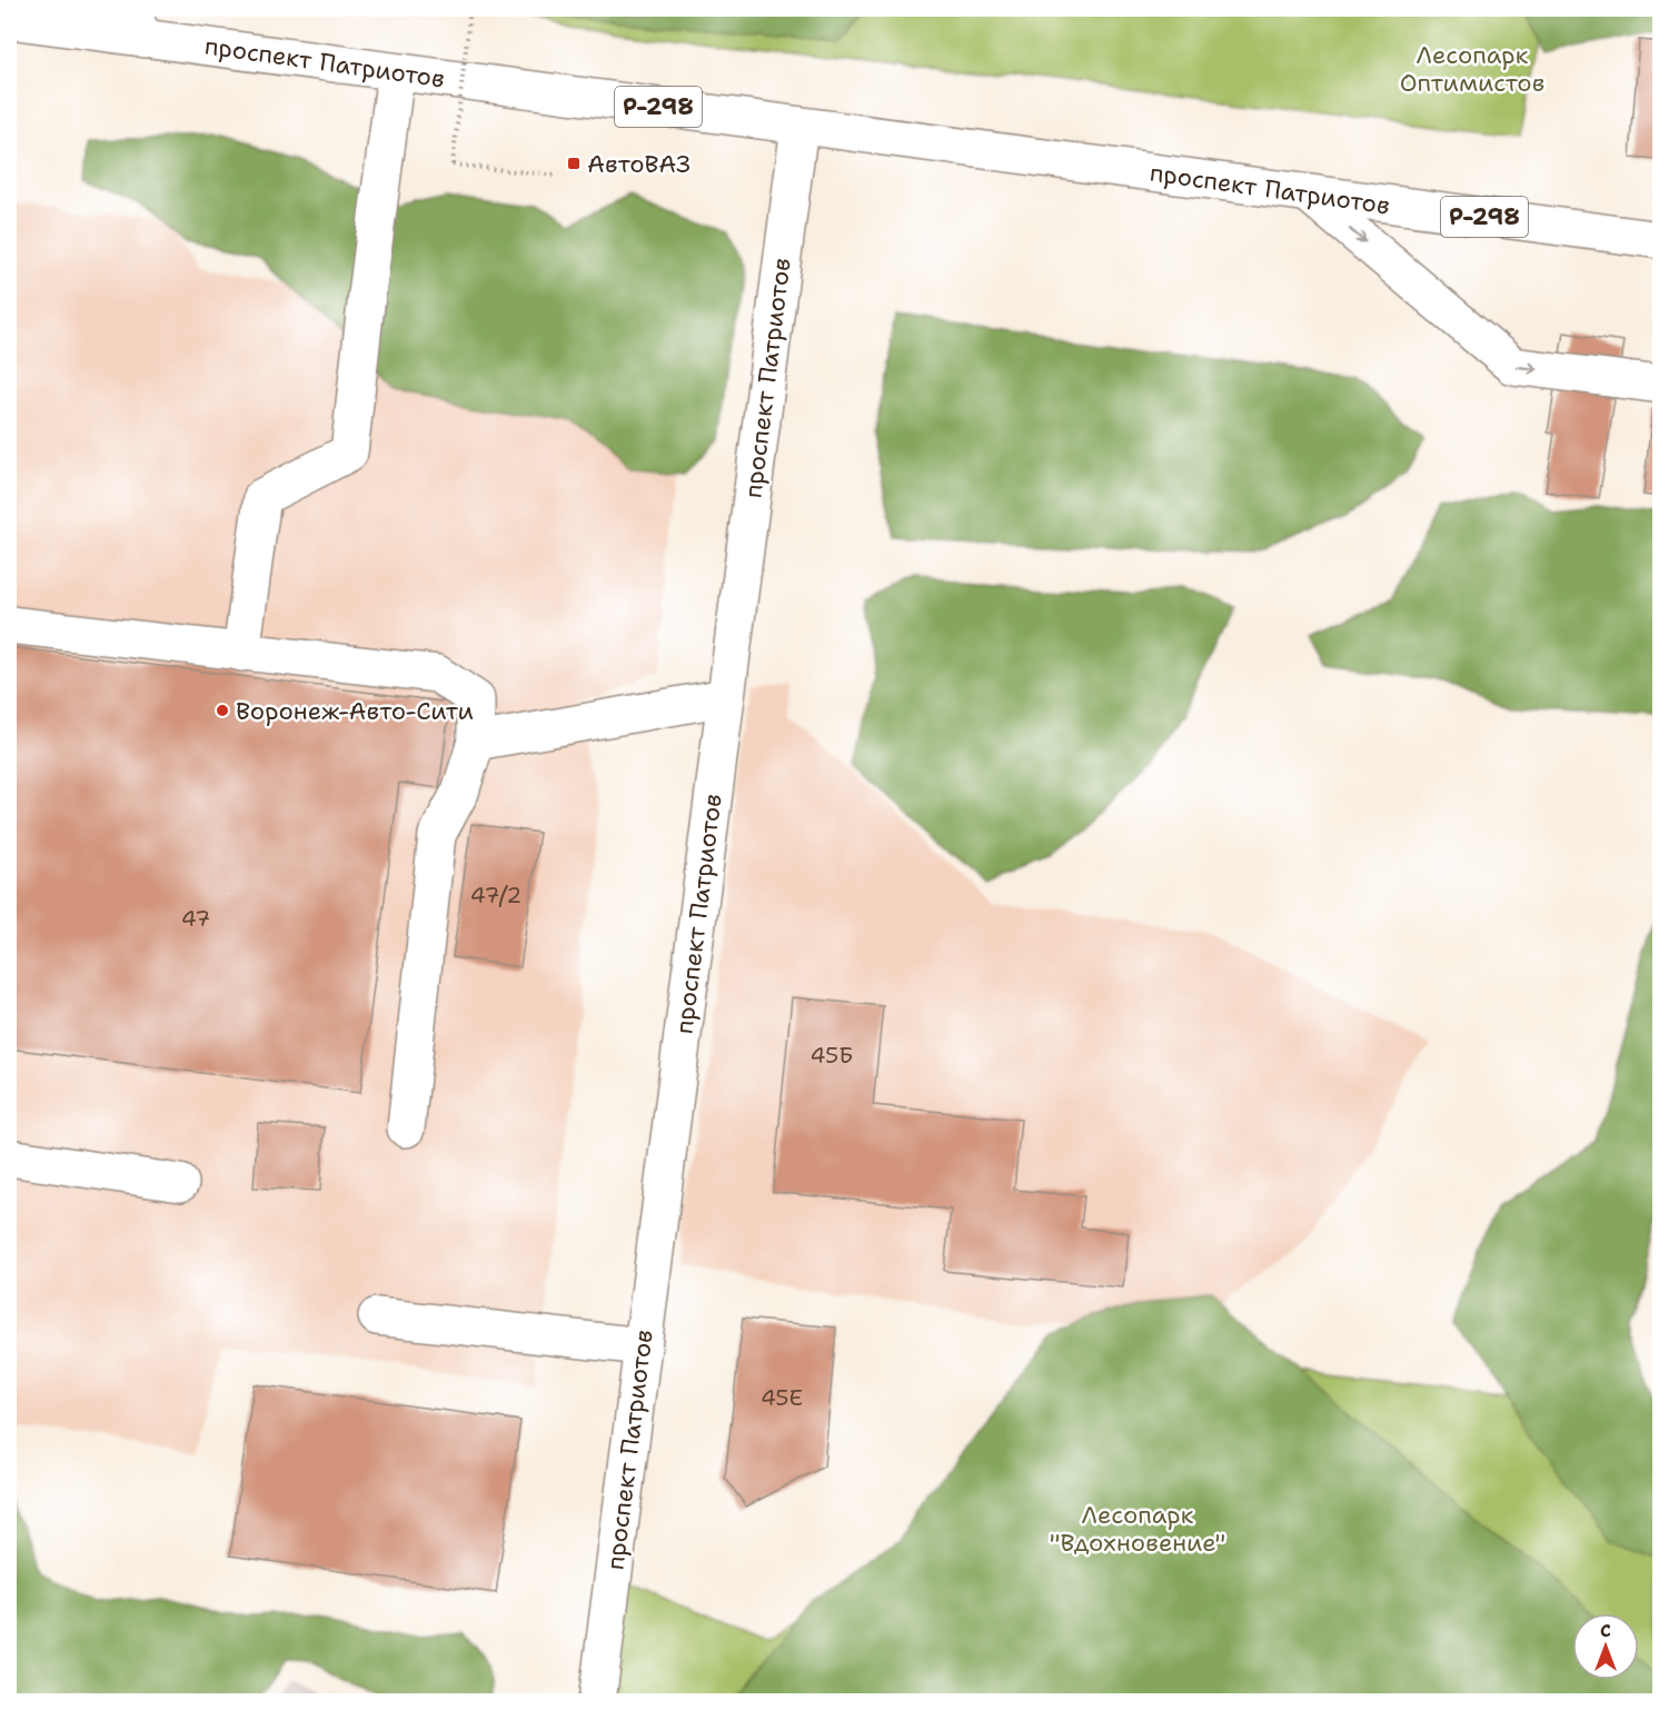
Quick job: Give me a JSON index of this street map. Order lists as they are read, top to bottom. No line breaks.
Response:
{"streets":{"main road":["проспект Патриотов","Р-298"]},"parks":["Лесопарк Оптимистов","Лесопарк \"Вдохновение\""],"places":{"transit":["АвтоВАЗ"],"other":["Воронеж-Авто-Сити"]},"house_numbers":["47/2","47","45Б","45Е"],"north":"top"}
